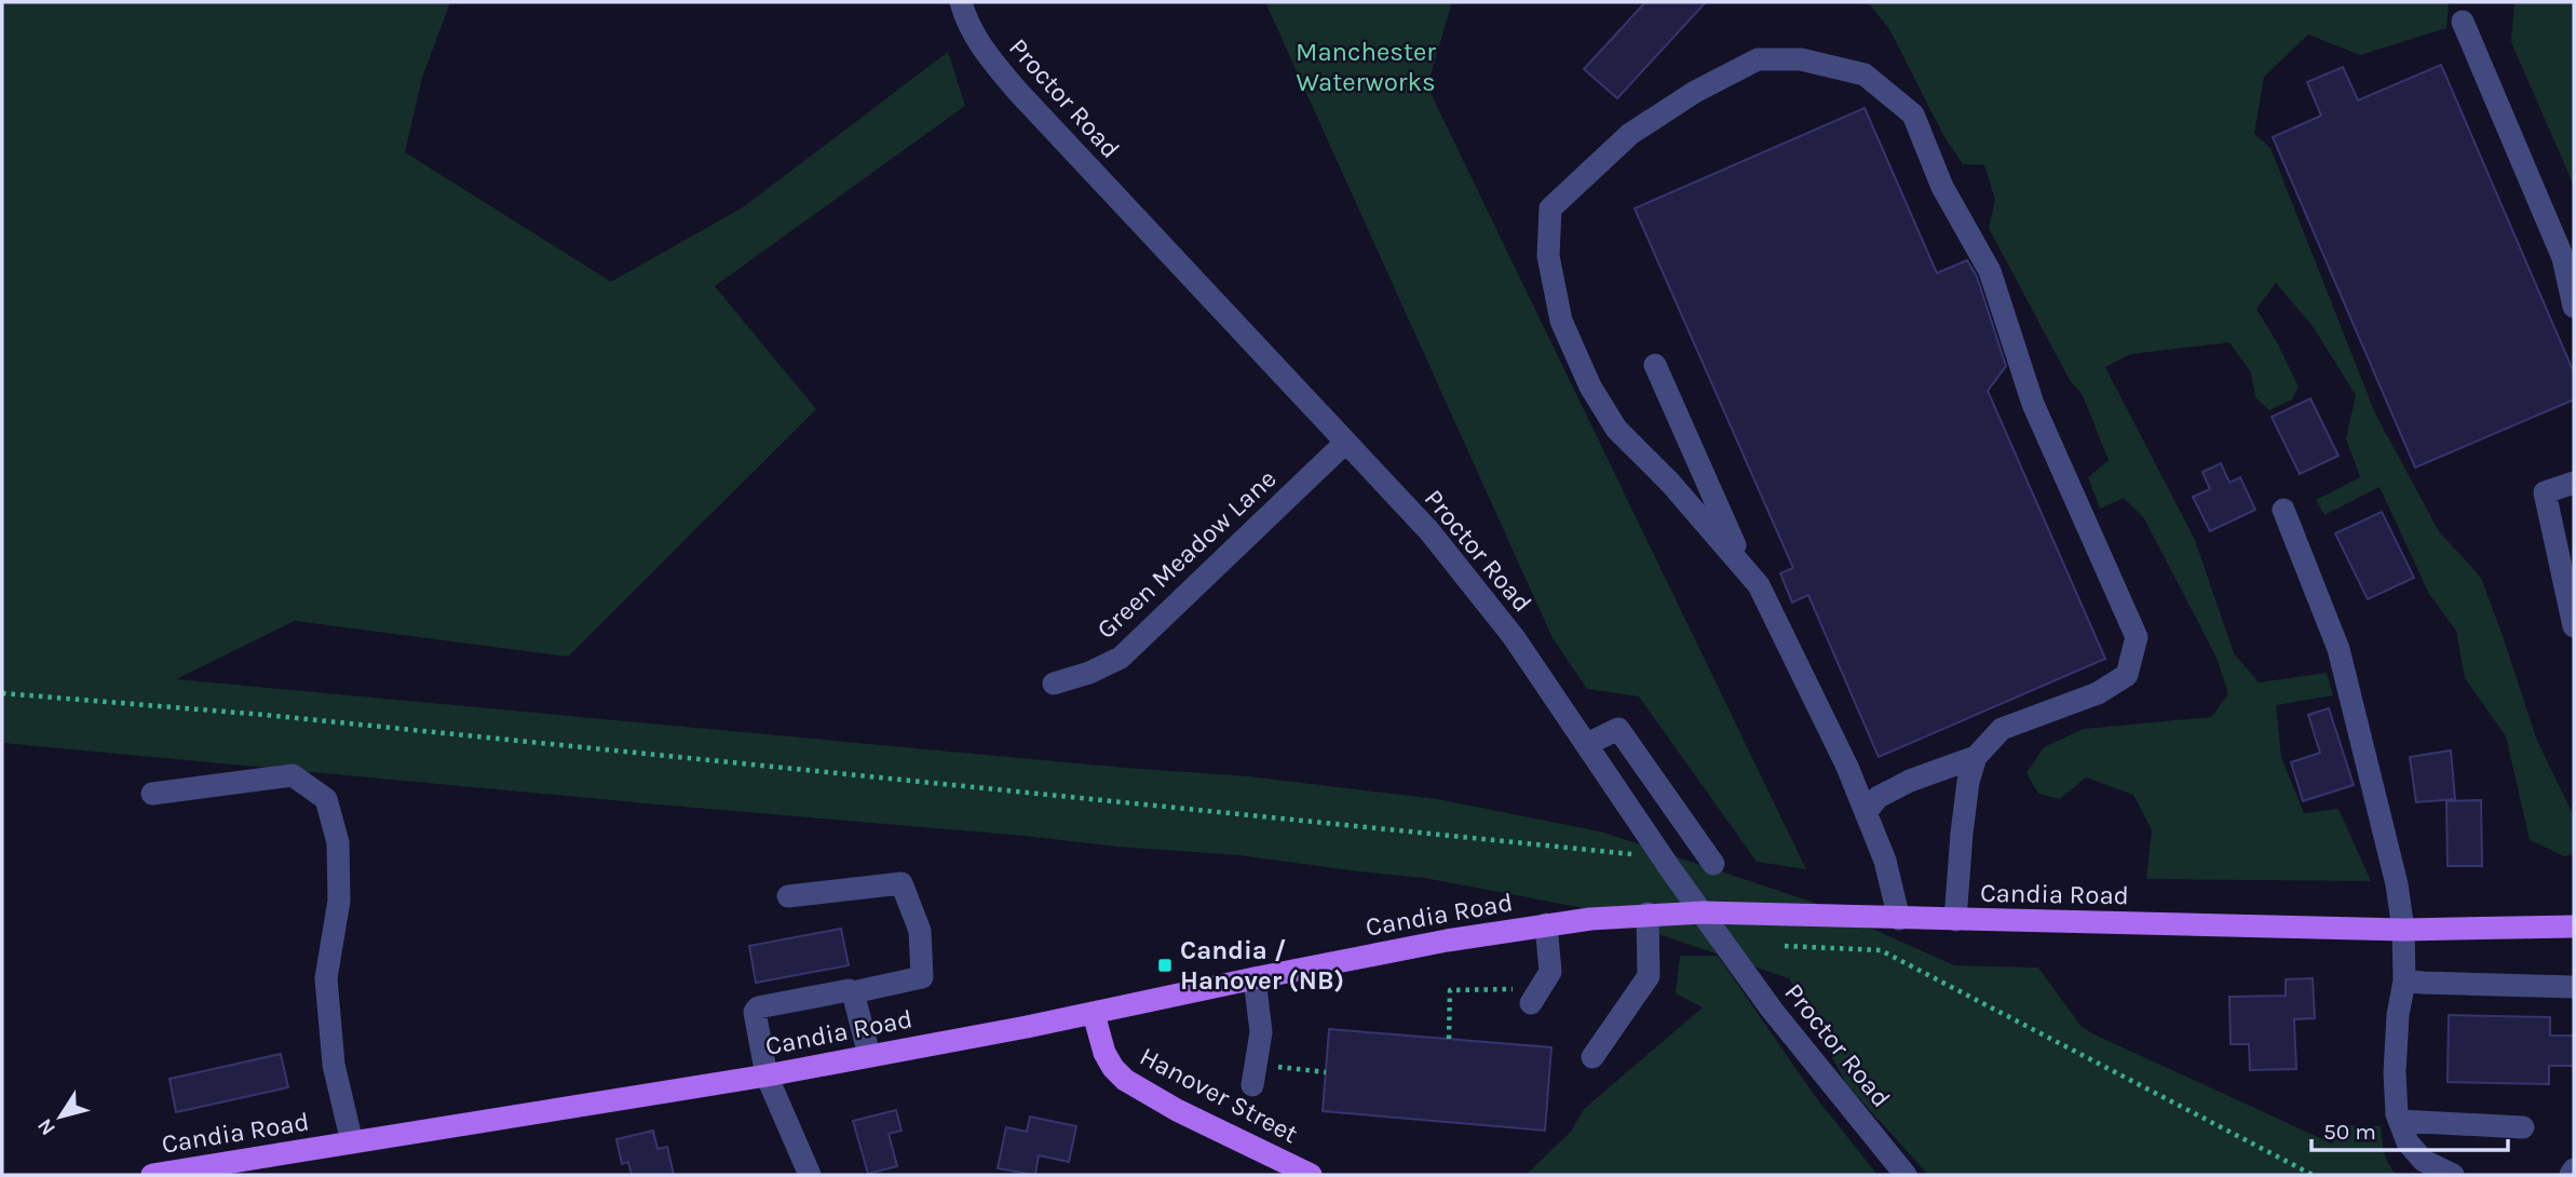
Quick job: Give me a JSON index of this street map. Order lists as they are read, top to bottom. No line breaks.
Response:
{"streets":{"main road":["Candia Road","Hanover Street"],"street":["Proctor Road","Green Meadow Lane"]},"crossings":[["Proctor Road","Green Meadow Lane"],["Proctor Road","Candia Road"],["Candia Road","Hanover Street"]],"parks":["Manchester Waterworks"],"places":{"transit":["Candia / Hanover (NB)"]},"scale_bar":"50 m","north":"bottom left"}
